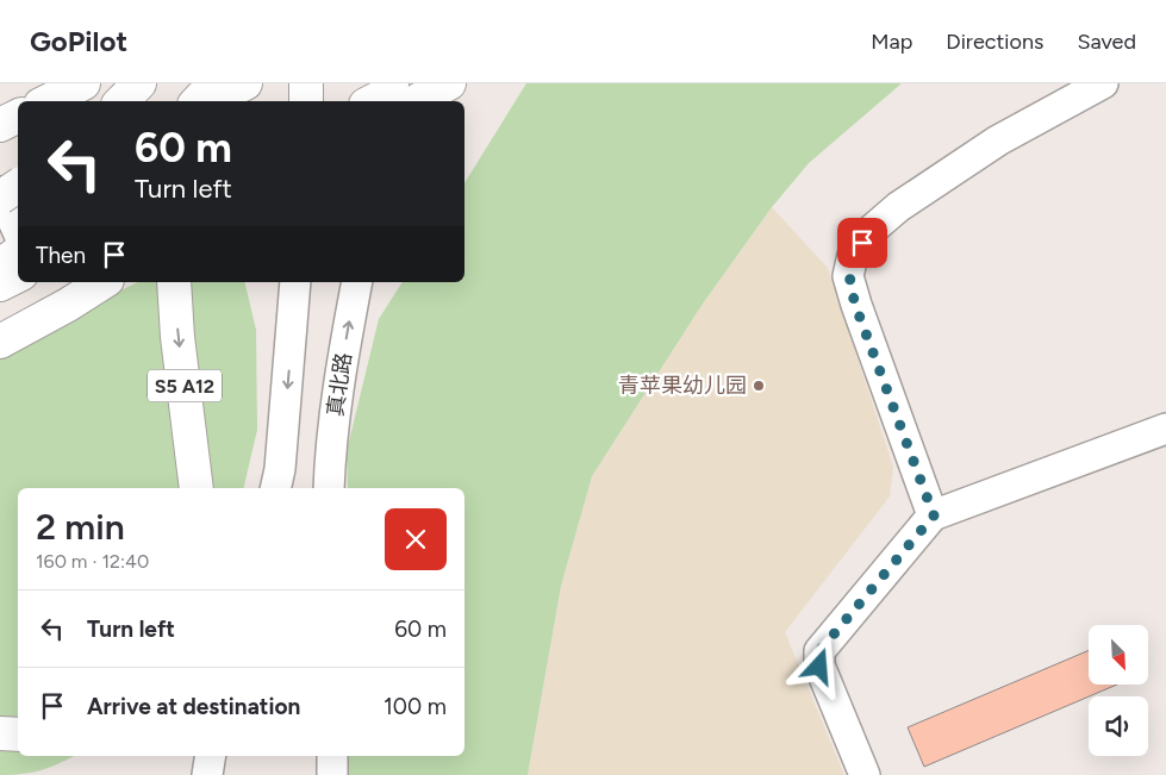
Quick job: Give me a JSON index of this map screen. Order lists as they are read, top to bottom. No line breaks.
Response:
{"streets":{"main road":["S5 A12"],"street":["真北路"]},"places":["青苹果幼儿园"],"north":"bottom right","page":{"header":"GoPilot","nav":["Map","Directions","Saved"],"turn":["60 m","Turn left"],"then":"Then","heading":["2 min","160 m · 12:40"],"list":[{"name":"Turn left","value":"60 m"},{"name":"Arrive at destination","value":"100 m"}]}}
